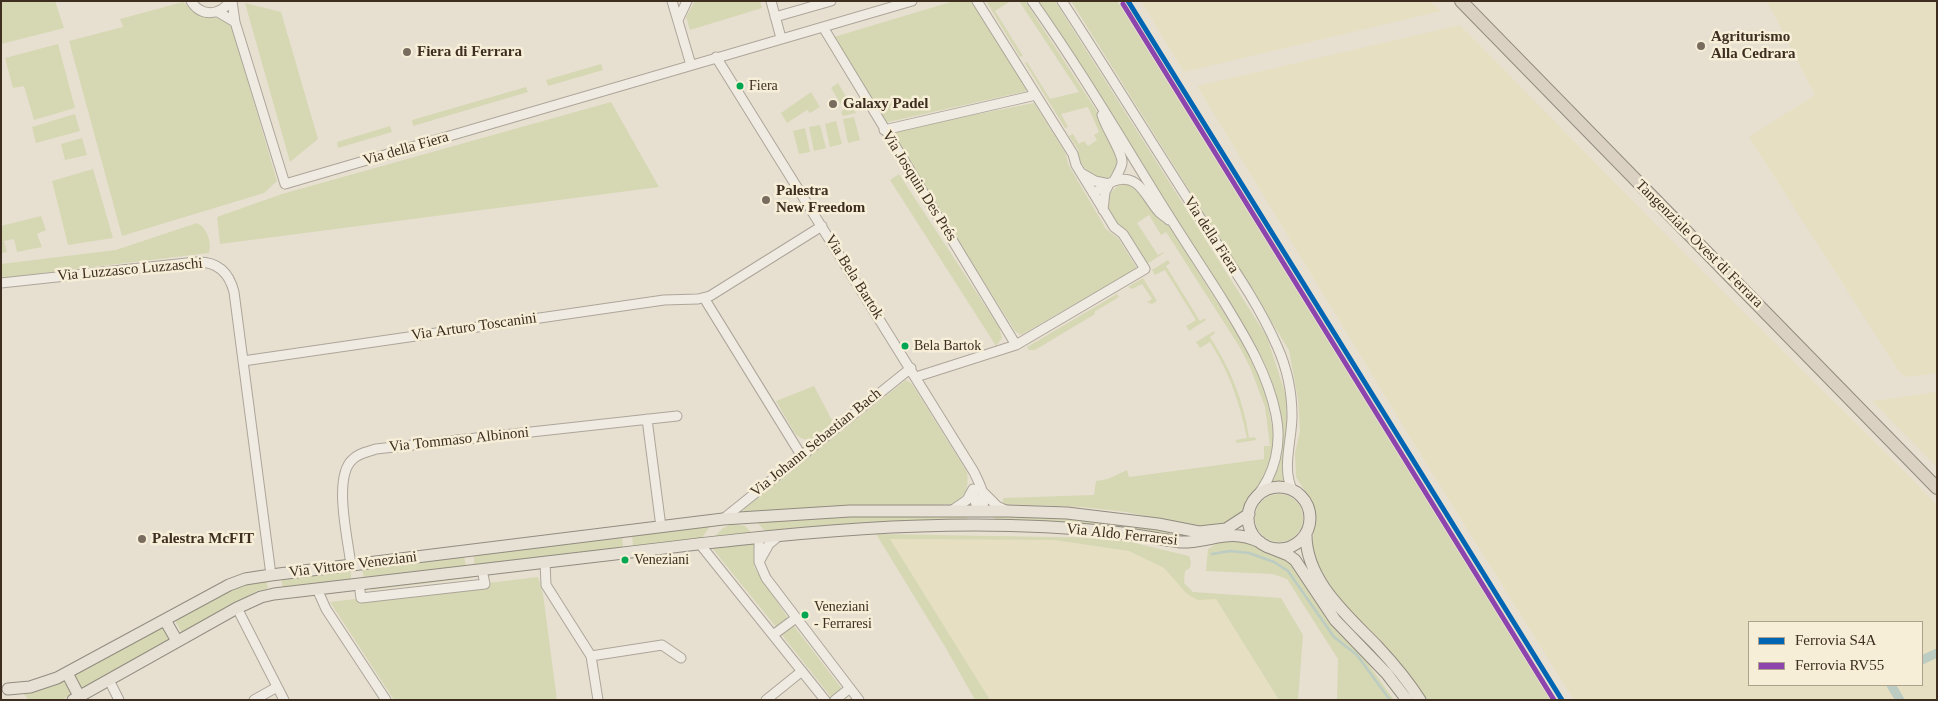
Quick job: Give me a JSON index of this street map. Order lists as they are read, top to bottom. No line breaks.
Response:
{"streets":{"highway":["Tangenziale Ovest di Ferrara"],"main road":["Via Aldo Ferraresi","Via Vittore Veneziani"],"street":["Via della Fiera","Via Josquin Des Prés","Via Luzzasco Luzzaschi","Via Bela Bartok","Via Arturo Toscanini","Via Tommaso Albinoni","Via Johann Sebastian Bach"]},"crossings":[["Via della Fiera","Via Josquin Des Prés"],["Via della Fiera","Via Bela Bartok"],["Via della Fiera","Via Aldo Ferraresi"],["Via Luzzasco Luzzaschi","Via Arturo Toscanini"],["Via Bela Bartok","Via Arturo Toscanini"],["Via Bela Bartok","Via Johann Sebastian Bach"],["Via Bela Bartok","Via Aldo Ferraresi"],["Via Tommaso Albinoni","Via Vittore Veneziani"],["Via Johann Sebastian Bach","Via Vittore Veneziani"],["Via Aldo Ferraresi","Via Vittore Veneziani"]],"places":["Agriturismo Alla Cedrara","Fiera di Ferrara","Fiera","Galaxy Padel","Palestra New Freedom","Bela Bartok","Palestra McFIT","Veneziani","Veneziani - Ferraresi"],"lines":["rail line S4A","rail line RV55"],"legend":["Ferrovia S4A","Ferrovia RV55"]}
